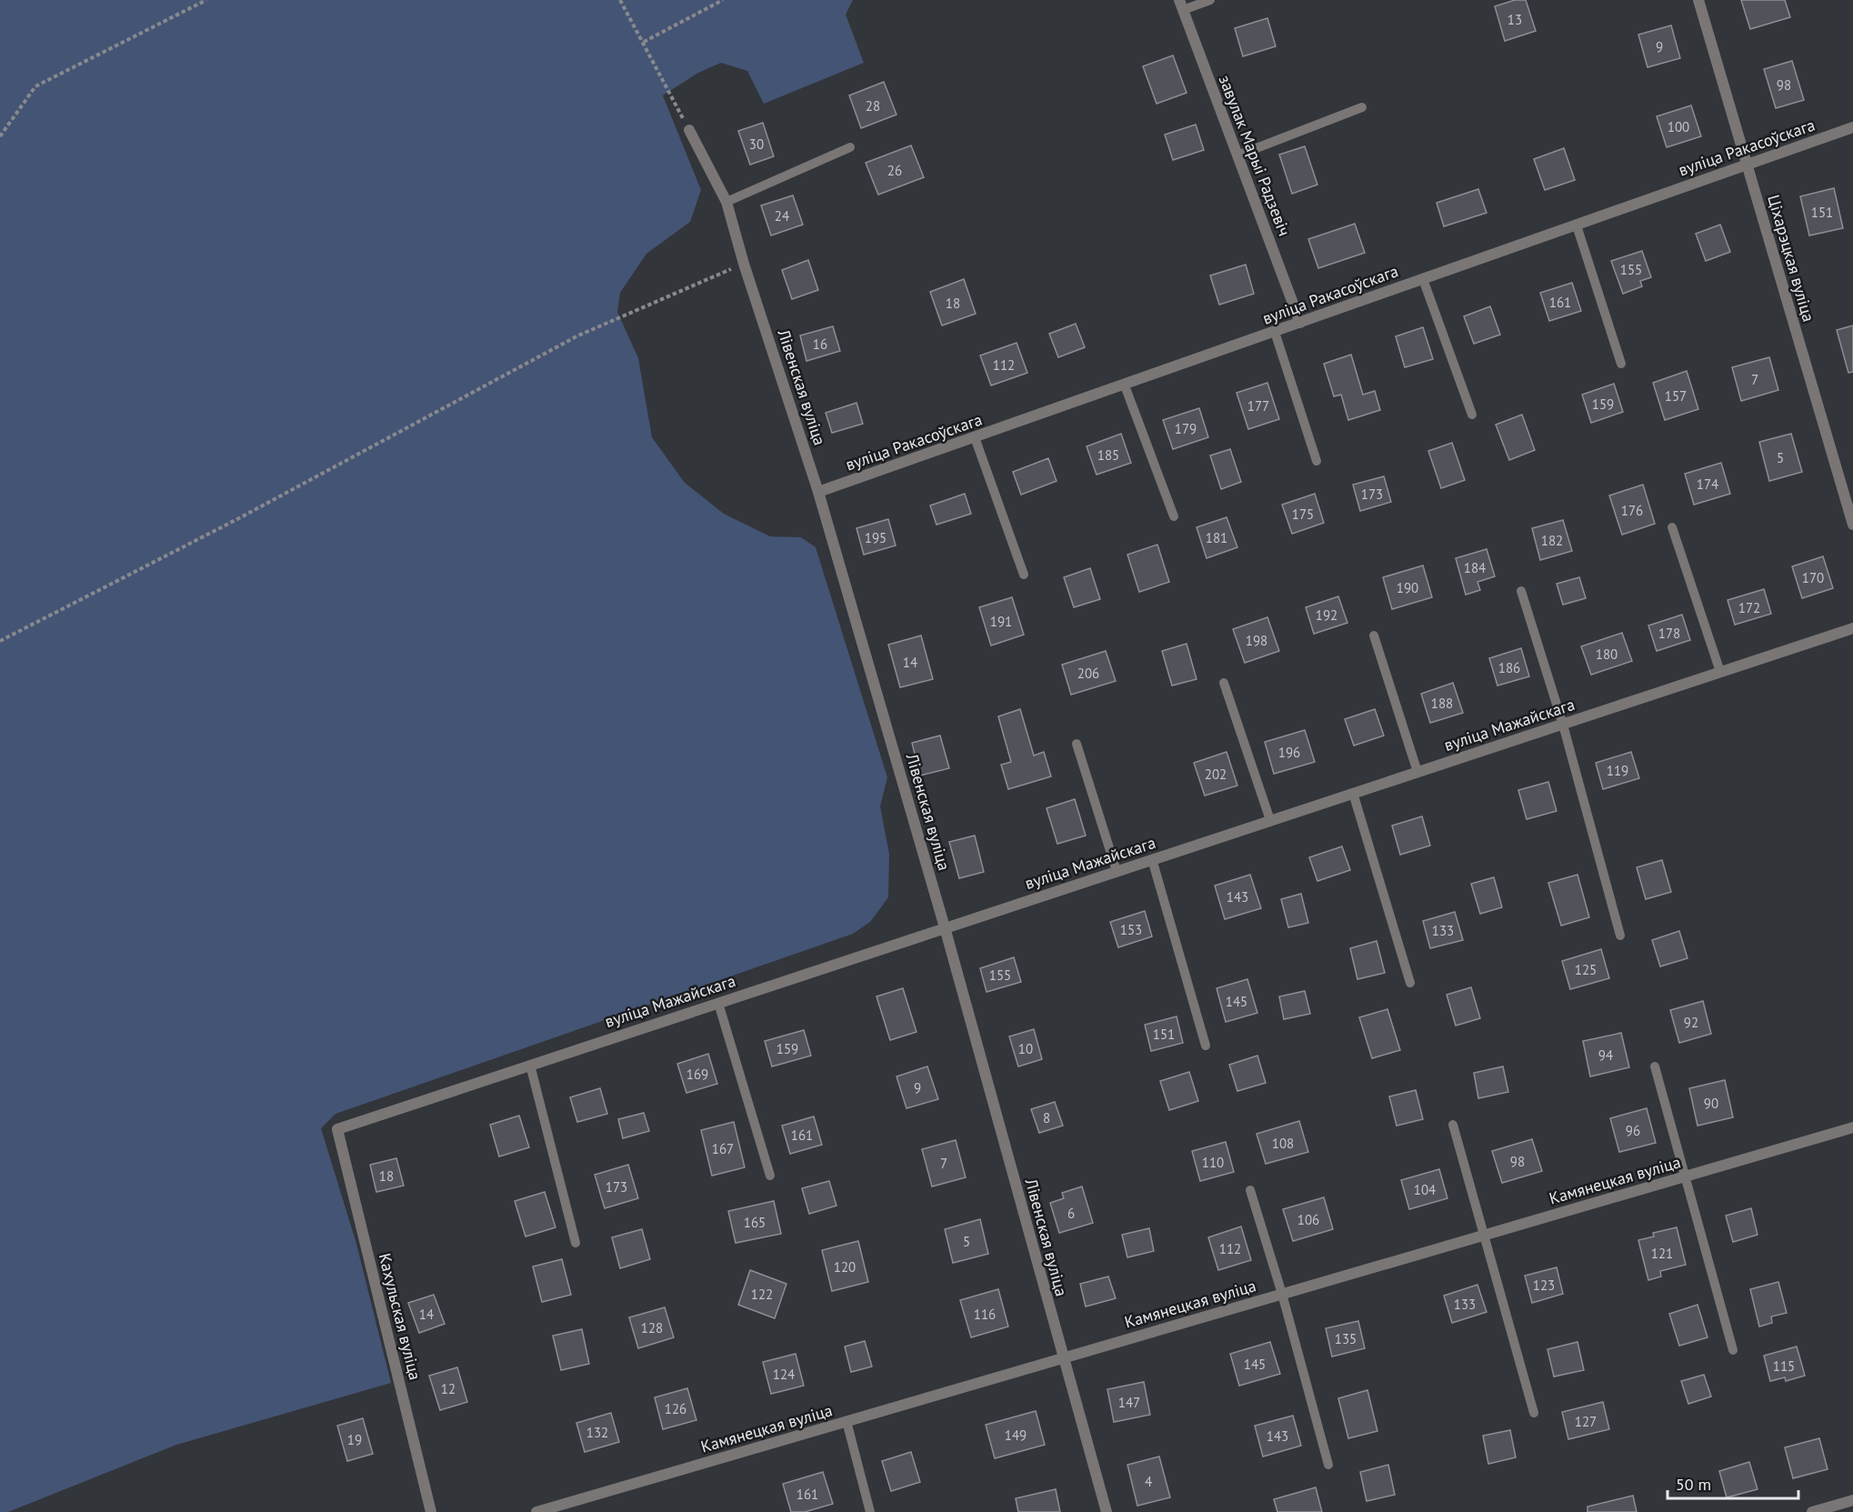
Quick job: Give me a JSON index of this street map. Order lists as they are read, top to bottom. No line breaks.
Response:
{"streets":{"street":["вуліца Ракасоўскага","завулак Марыі Радзевіч","Ціхарэцкая вуліца","Лівенская вуліца","вуліца Мажайскага","Камянецкая вуліца","Кахульская вуліца"]},"crossings":[["вуліца Ракасоўскага","завулак Марыі Радзевіч"],["вуліца Ракасоўскага","Ціхарэцкая вуліца"],["вуліца Ракасоўскага","Лівенская вуліца"],["Лівенская вуліца","вуліца Мажайскага"],["Лівенская вуліца","Камянецкая вуліца"],["вуліца Мажайскага","Кахульская вуліца"]],"house_numbers":["13","9","98","28","100","30","26","151","24","155","161","18","16","112","7","157","159","177","179","185","5","174","173","176","175","195","181","182","184","170","190","172","192","191","178","198","180","14","186","206","188","196","119","202","143","153","133","125","155","145","92","151","159","10","94","169","9","90","8","96","161","108","167","98","110","7","18","173","104","6","106","165","5","112","121","120","123","122","133","14","116","128","135","145","115","124","12","147","126","127","132","149","143","19","4","161"],"scale_bar":"50 m"}
